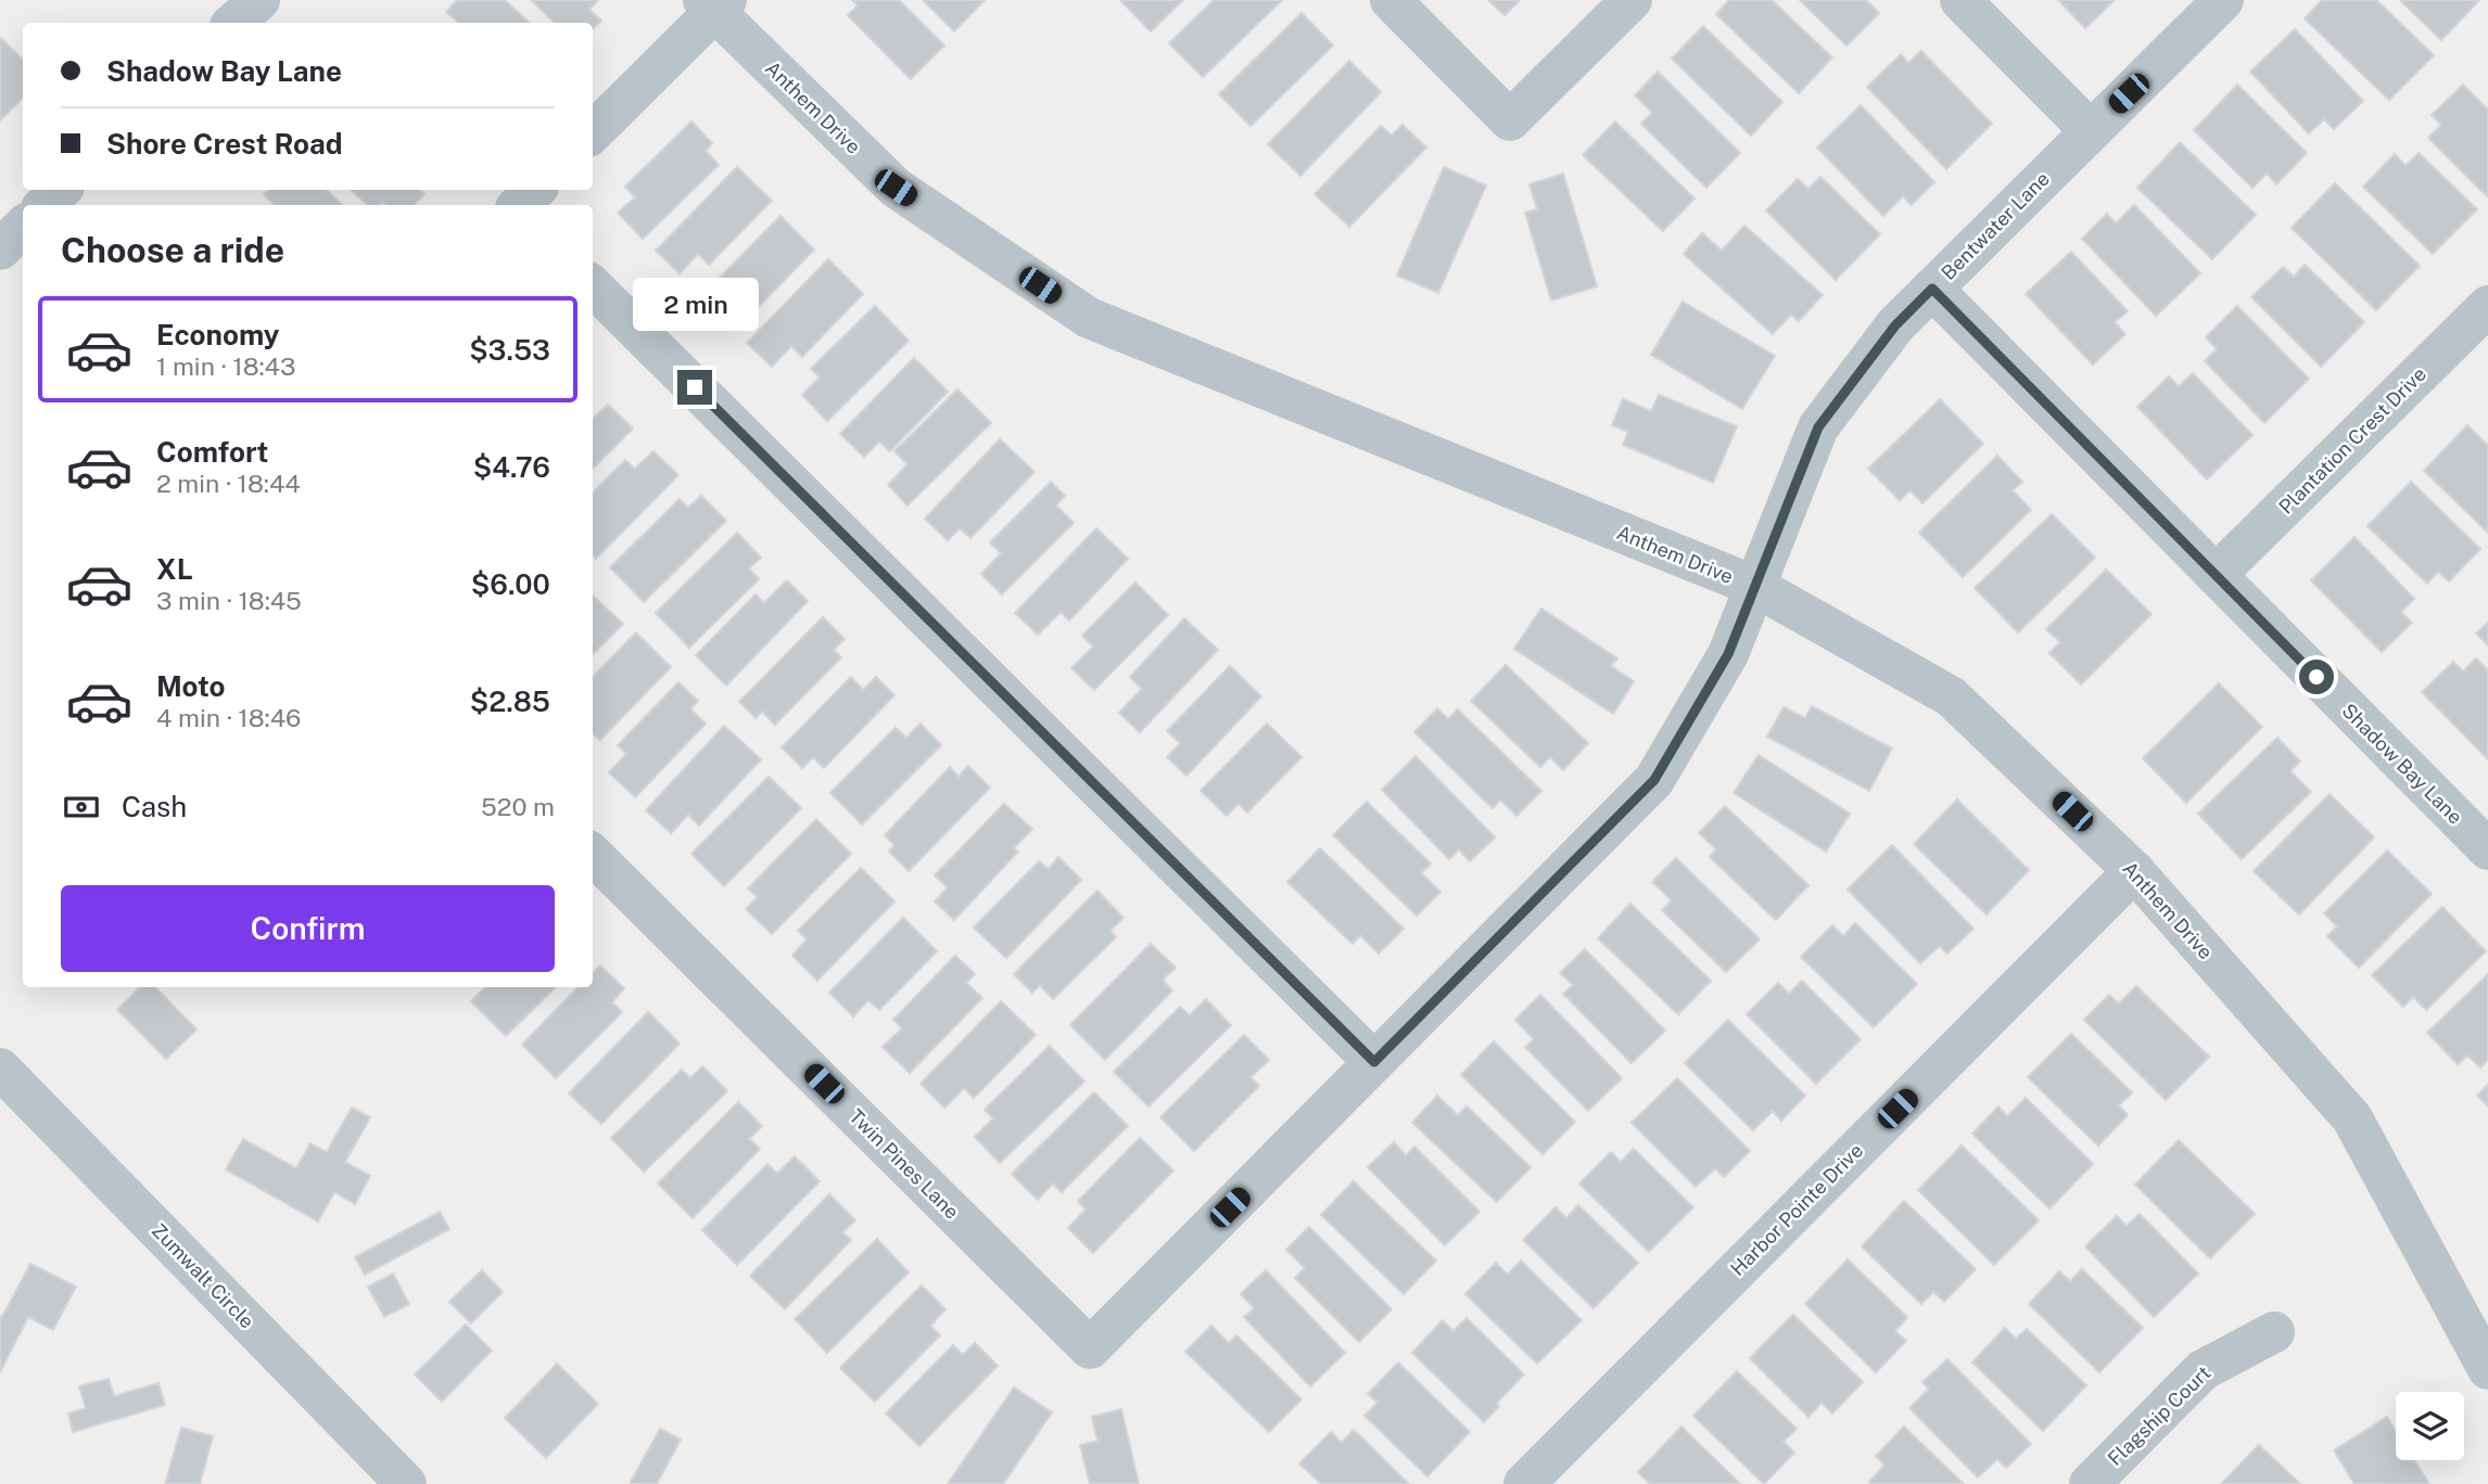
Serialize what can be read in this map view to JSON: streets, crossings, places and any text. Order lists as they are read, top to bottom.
{
  "streets": {
    "street": [
      "Anthem Drive",
      "Bentwater Lane",
      "Plantation Crest Drive",
      "Shadow Bay Lane",
      "Twin Pines Lane",
      "Harbor Pointe Drive",
      "Zumwalt Circle",
      "Flagship Court"
    ]
  },
  "crossings": [
    ["Anthem Drive", "Bentwater Lane"],
    ["Anthem Drive", "Harbor Pointe Drive"],
    ["Bentwater Lane", "Shadow Bay Lane"],
    ["Bentwater Lane", "Twin Pines Lane"],
    ["Plantation Crest Drive", "Shadow Bay Lane"]
  ],
  "page": {
    "banner": ["Shadow Bay Lane", "Shore Crest Road"],
    "heading": "Choose a ride",
    "bubble": "2 min",
    "list": [
      {
        "name": "Economy",
        "note": "1 min · 18:43",
        "value": "$3.53"
      },
      {
        "name": "Comfort",
        "note": "2 min · 18:44",
        "value": "$4.76"
      },
      {
        "name": "XL",
        "note": "3 min · 18:45",
        "value": "$6.00"
      },
      {
        "name": "Moto",
        "note": "4 min · 18:46",
        "value": "$2.85"
      }
    ],
    "pay": ["Cash", "520 m"],
    "buttons": "Confirm"
  }
}
